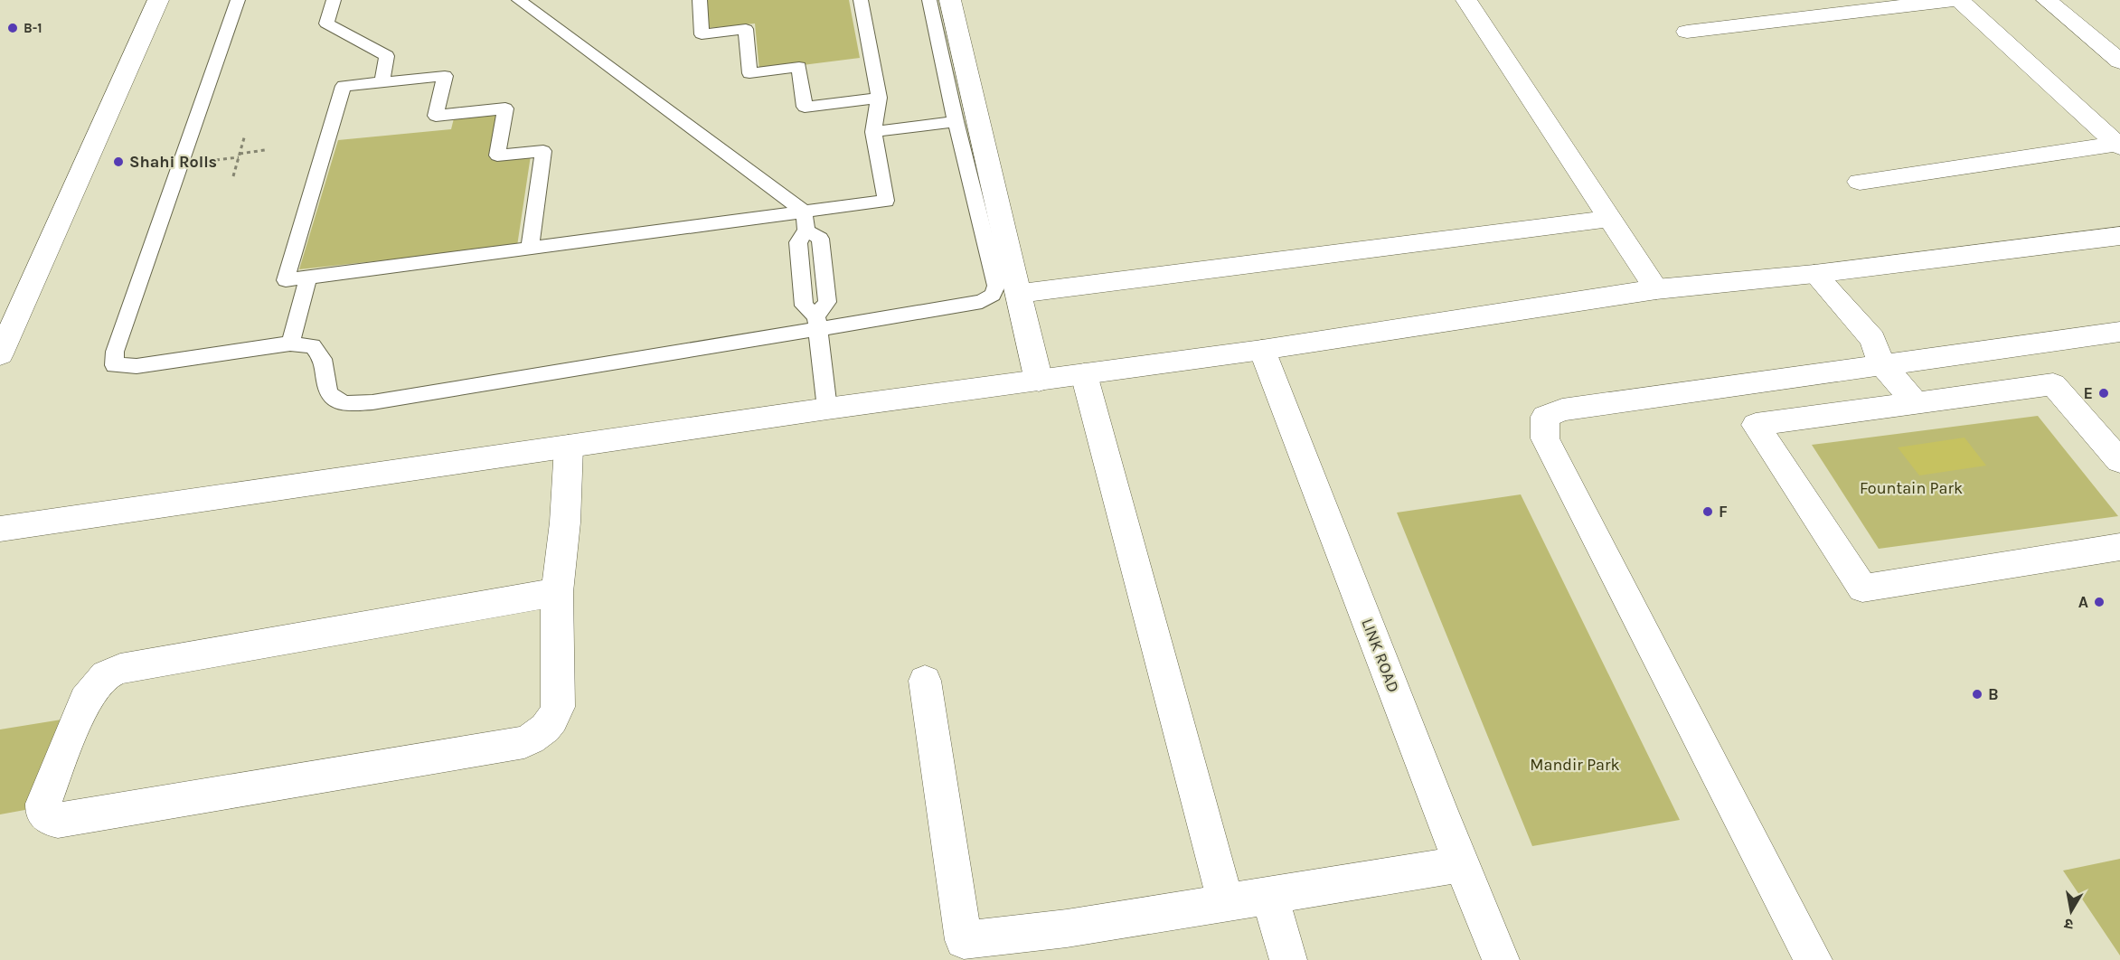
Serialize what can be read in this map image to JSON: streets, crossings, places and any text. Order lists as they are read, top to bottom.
{
  "streets": {
    "street": ["LINK ROAD"]
  },
  "parks": ["Fountain Park", "Mandir Park"],
  "places": [
    "B-1",
    "Shahi Rolls",
    "E",
    "F",
    "A",
    "B"
  ],
  "north": "bottom"
}
